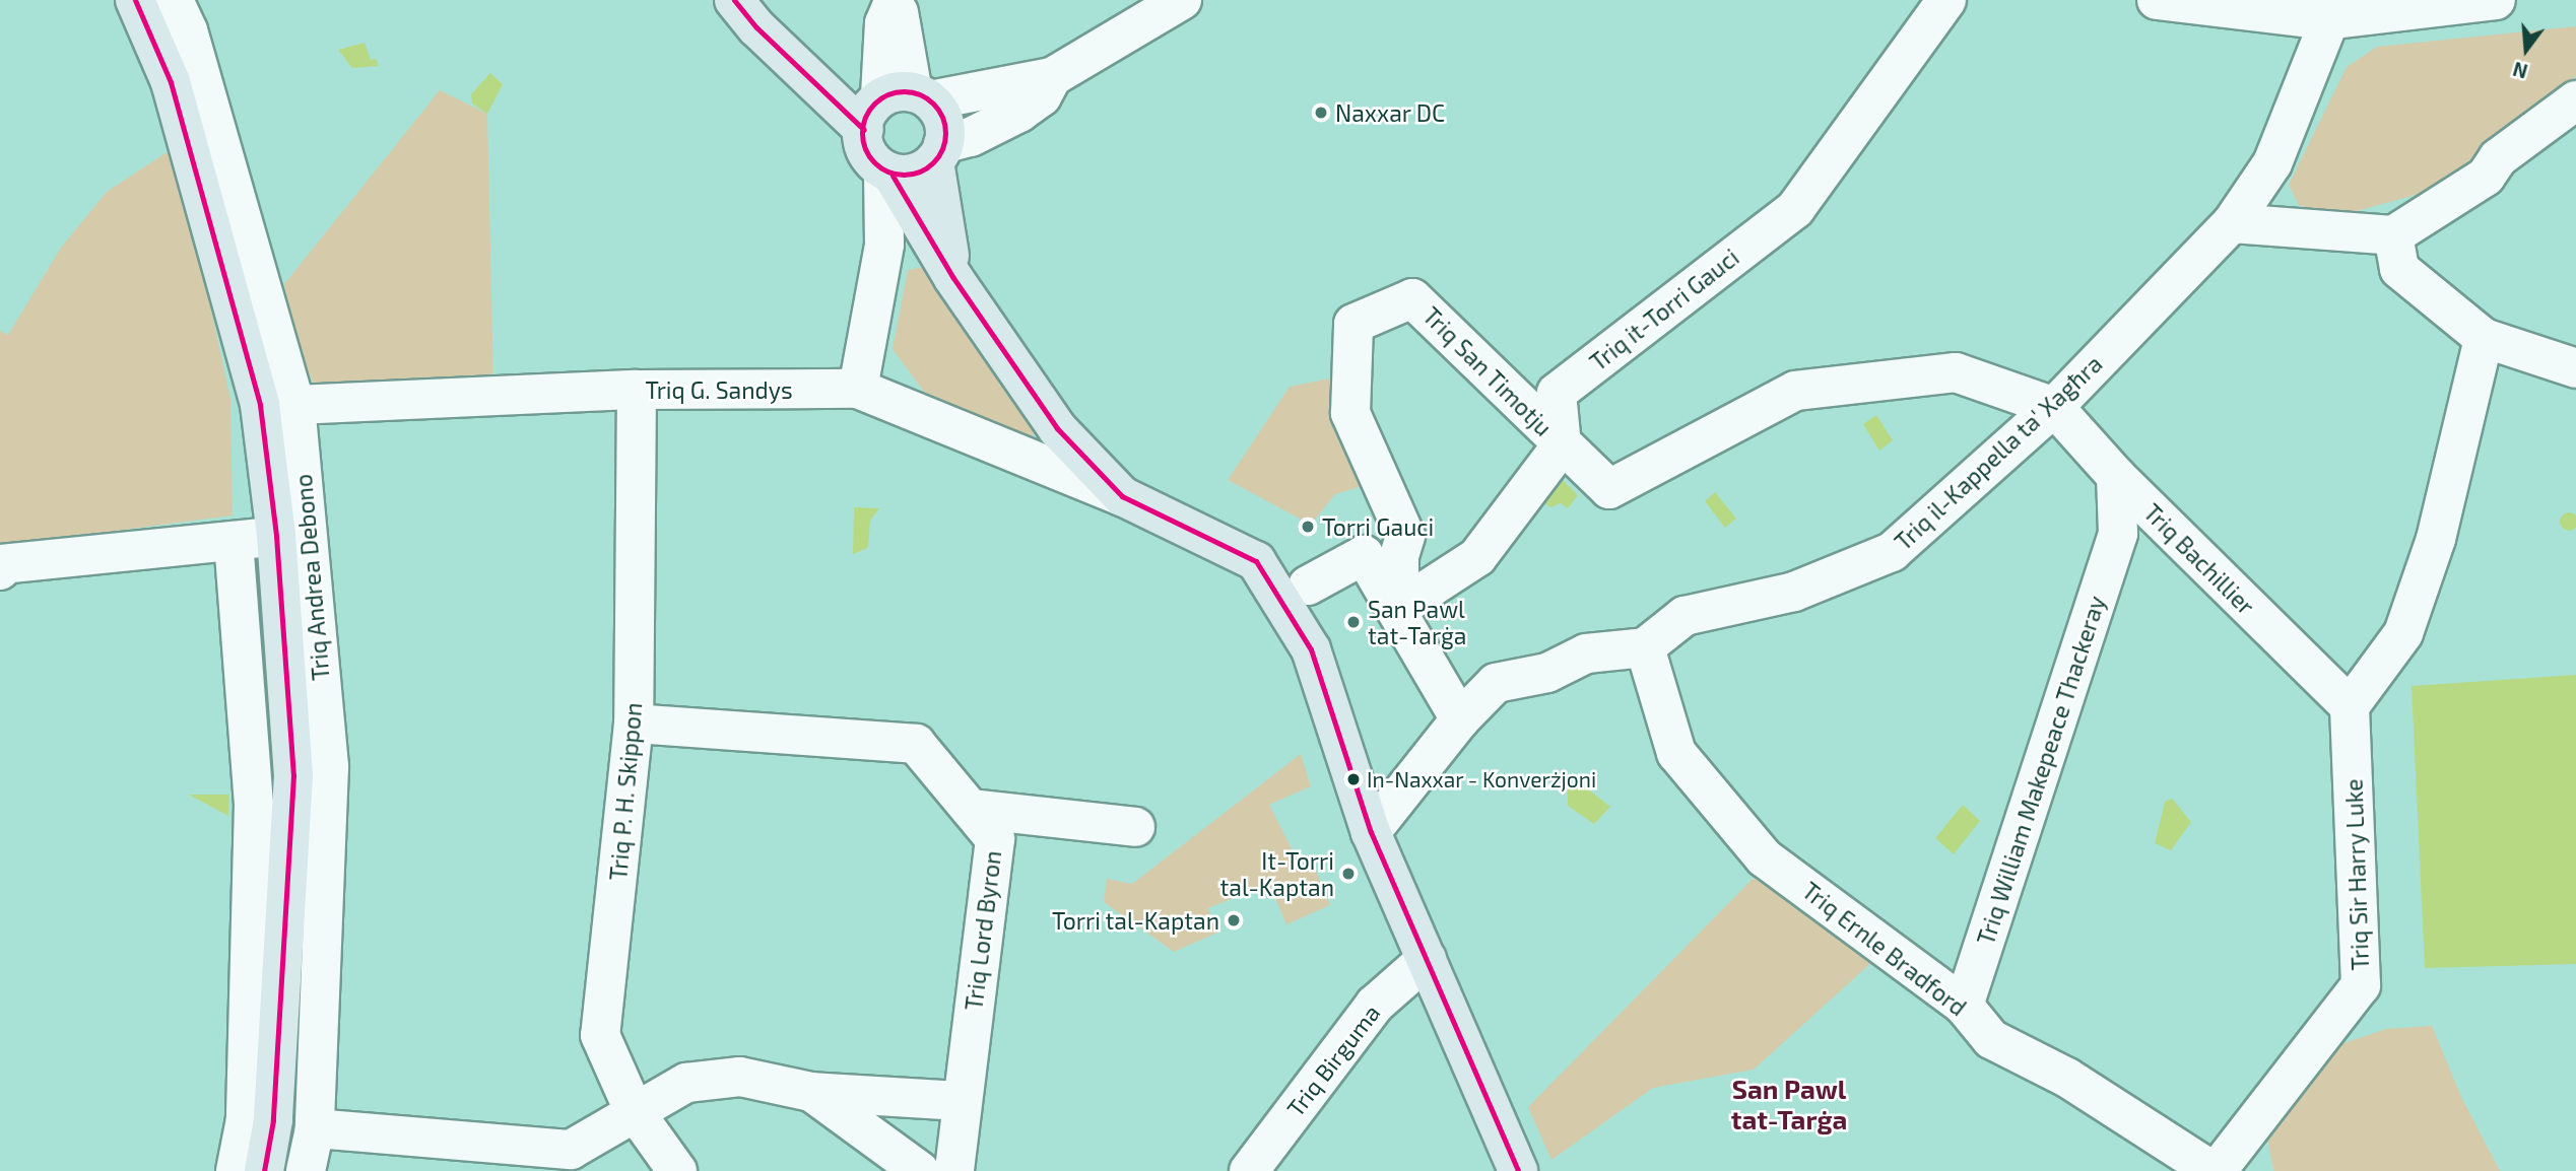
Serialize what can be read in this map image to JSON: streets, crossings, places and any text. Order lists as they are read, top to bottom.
{
  "streets": {
    "main road": ["Triq Andrea Debono"],
    "street": [
      "Triq it-Torri Gauci",
      "Triq San Timotju",
      "Triq G. Sandys",
      "Triq il-Kappella ta' Xagħra",
      "Triq Bachillier",
      "Triq William Makepeace Thackeray",
      "Triq P. H. Skippon",
      "Triq Sir Harry Luke",
      "Triq Lord Byron",
      "Triq Ernle Bradford",
      "Triq Birguma"
    ]
  },
  "crossings": [
    ["Triq it-Torri Gauci", "Triq San Timotju"],
    ["Triq San Timotju", "Triq il-Kappella ta' Xagħra"],
    ["Triq San Timotju", "Triq Bachillier"],
    ["Triq G. Sandys", "Triq Andrea Debono"],
    ["Triq G. Sandys", "Triq P. H. Skippon"],
    ["Triq il-Kappella ta' Xagħra", "Triq Bachillier"],
    ["Triq il-Kappella ta' Xagħra", "Triq Ernle Bradford"],
    ["Triq Bachillier", "Triq William Makepeace Thackeray"],
    ["Triq Bachillier", "Triq Sir Harry Luke"],
    ["Triq William Makepeace Thackeray", "Triq Ernle Bradford"],
    ["Triq P. H. Skippon", "Triq Lord Byron"],
    ["Triq Sir Harry Luke", "Triq Ernle Bradford"]
  ],
  "districts": ["San Pawl tat-Tarġa"],
  "places": [
    "Naxxar DC",
    "Torri Gauci",
    "San Pawl tat-Tarġa",
    "In-Naxxar - Konverżjoni",
    "It-Torri tal-Kaptan",
    "Torri tal-Kaptan"
  ],
  "north": "bottom"
}
